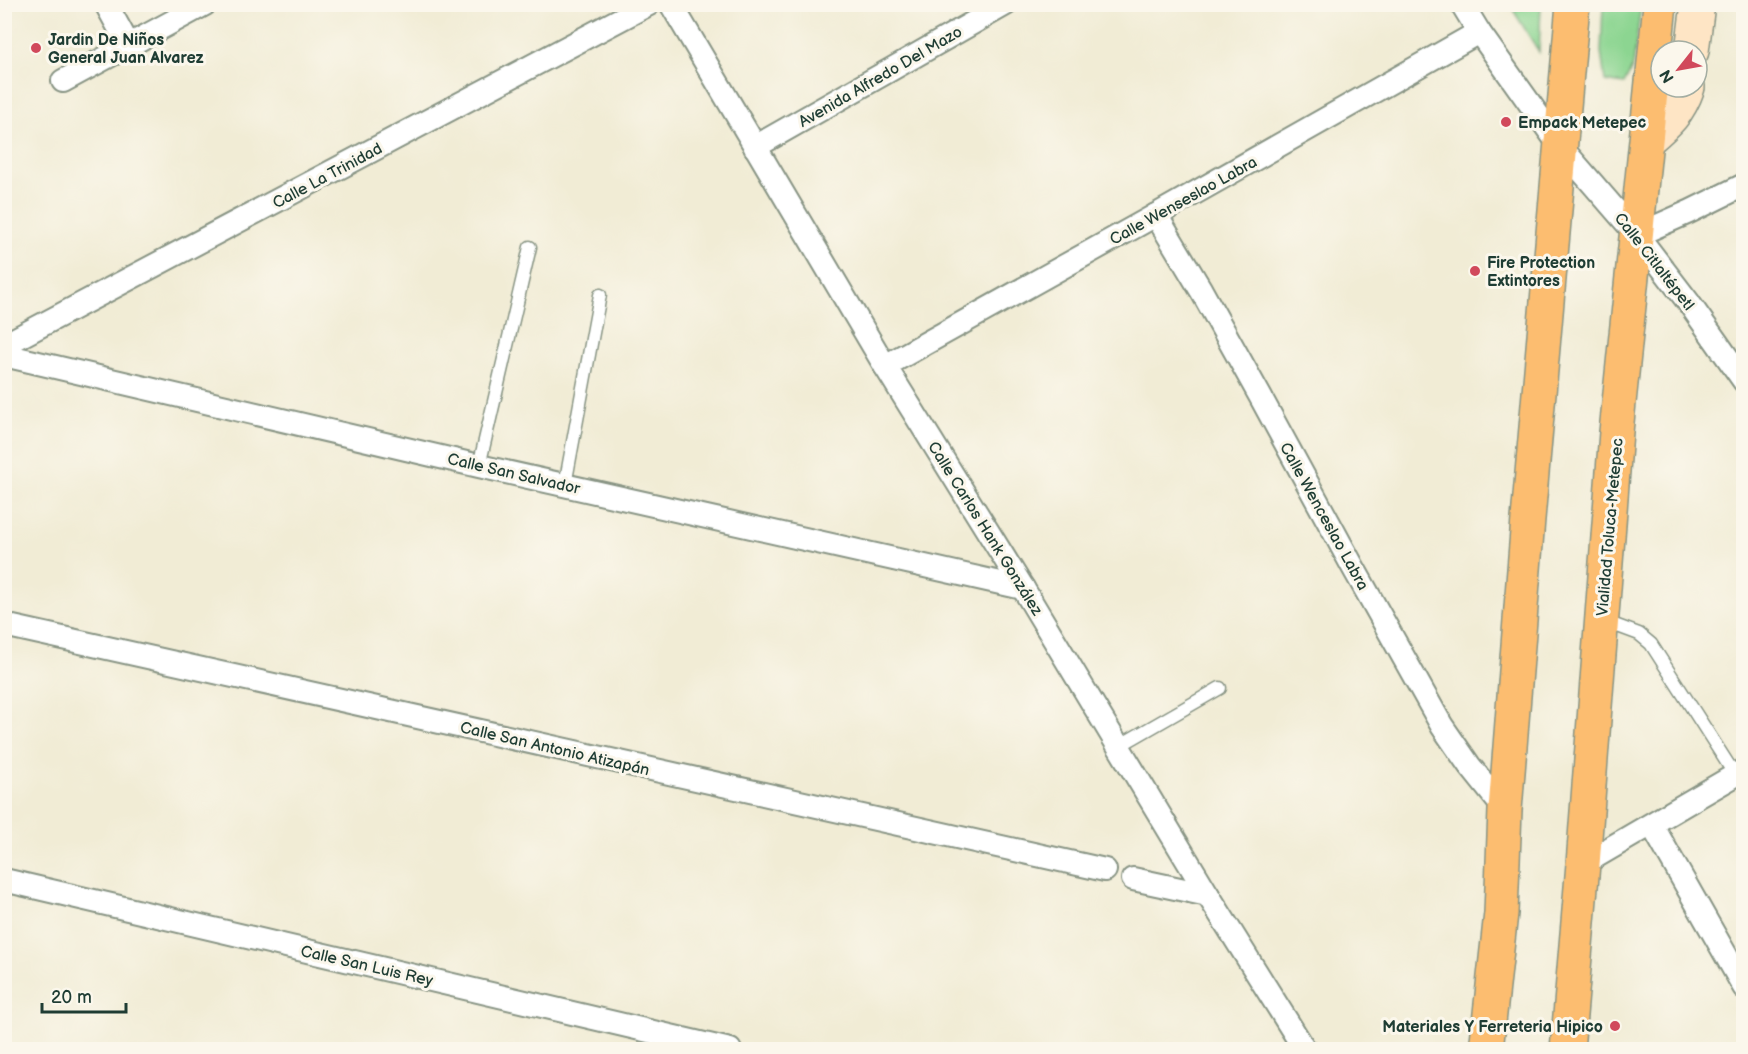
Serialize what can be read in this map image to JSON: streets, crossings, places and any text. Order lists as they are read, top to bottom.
{
  "streets": {
    "highway": ["Vialidad Toluca-Metepec"],
    "street": [
      "Avenida Alfredo Del Mazo",
      "Calle La Trinidad",
      "Calle Wenseslao Labra",
      "Calle Citlaltépetl",
      "Calle San Salvador",
      "Calle Wenceslao Labra",
      "Calle Carlos Hank González",
      "Calle San Antonio Atizapán",
      "Calle San Luis Rey"
    ]
  },
  "crossings": [
    ["Avenida Alfredo Del Mazo", "Calle Carlos Hank González"],
    ["Calle Wenseslao Labra", "Calle Citlaltépetl"],
    ["Calle Wenseslao Labra", "Calle Wenceslao Labra"],
    ["Calle Wenseslao Labra", "Calle Carlos Hank González"],
    ["Calle Citlaltépetl", "Vialidad Toluca-Metepec"],
    ["Calle San Salvador", "Calle Carlos Hank González"]
  ],
  "places": [
    "Jardin De Niños General Juan Alvarez",
    "Empack Metepec",
    "Fire Protection Extintores",
    "Materiales Y Ferreteria Hipico"
  ],
  "scale_bar": "20 m",
  "north": "bottom left"
}
